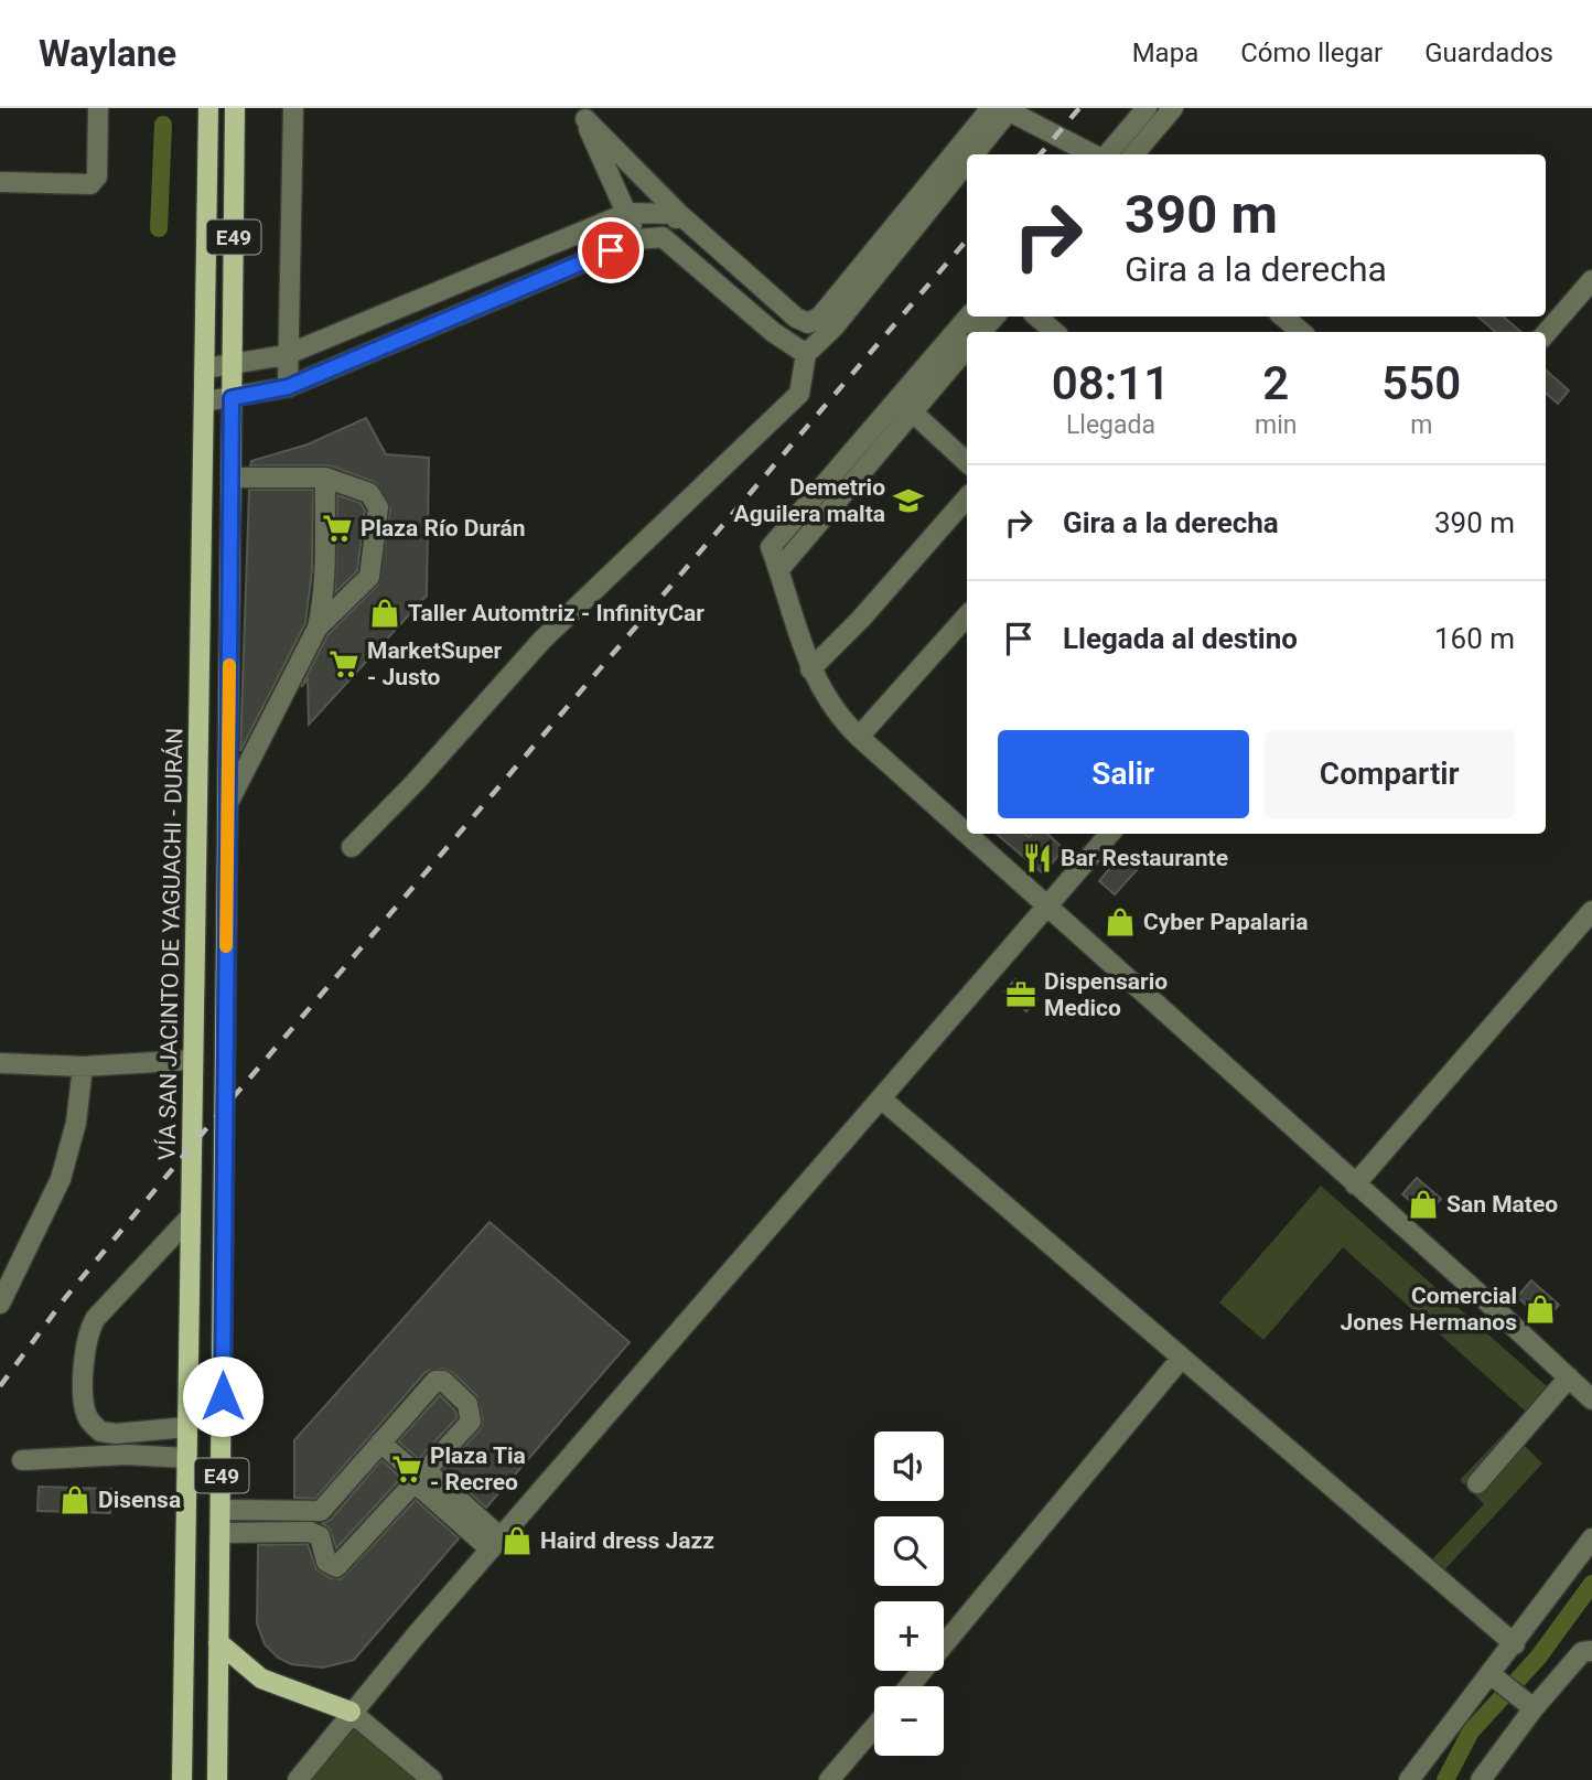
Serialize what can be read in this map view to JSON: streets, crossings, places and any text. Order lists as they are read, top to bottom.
{
  "streets": {
    "main road": ["E49", "VÍA SAN JACINTO DE YAGUACHI - DURÁN"]
  },
  "places": {
    "school or university": ["Demetrio Aguilera malta"],
    "supermarket": ["Plaza Río Durán", "MarketSuper - Justo", "Plaza Tia - Recreo"],
    "shop": [
      "Taller Automtriz - InfinityCar",
      "Cyber Papalaria",
      "San Mateo",
      "Comercial Jones Hermanos",
      "Disensa",
      "Haird dress Jazz"
    ],
    "restaurant": ["Bar Restaurante"],
    "office": ["Dispensario Medico"]
  },
  "page": {
    "header": "Waylane",
    "nav": ["Mapa", "Cómo llegar", "Guardados"],
    "turn": ["390 m", "Gira a la derecha"],
    "eta": [
      "08:11",
      "Llegada",
      "2",
      "min",
      "550",
      "m"
    ],
    "list": [
      {
        "name": "Gira a la derecha",
        "value": "390 m"
      },
      {
        "name": "Llegada al destino",
        "value": "160 m"
      }
    ],
    "buttons": ["Salir", "Compartir"],
    "map_buttons": ["+", "−"]
  }
}
